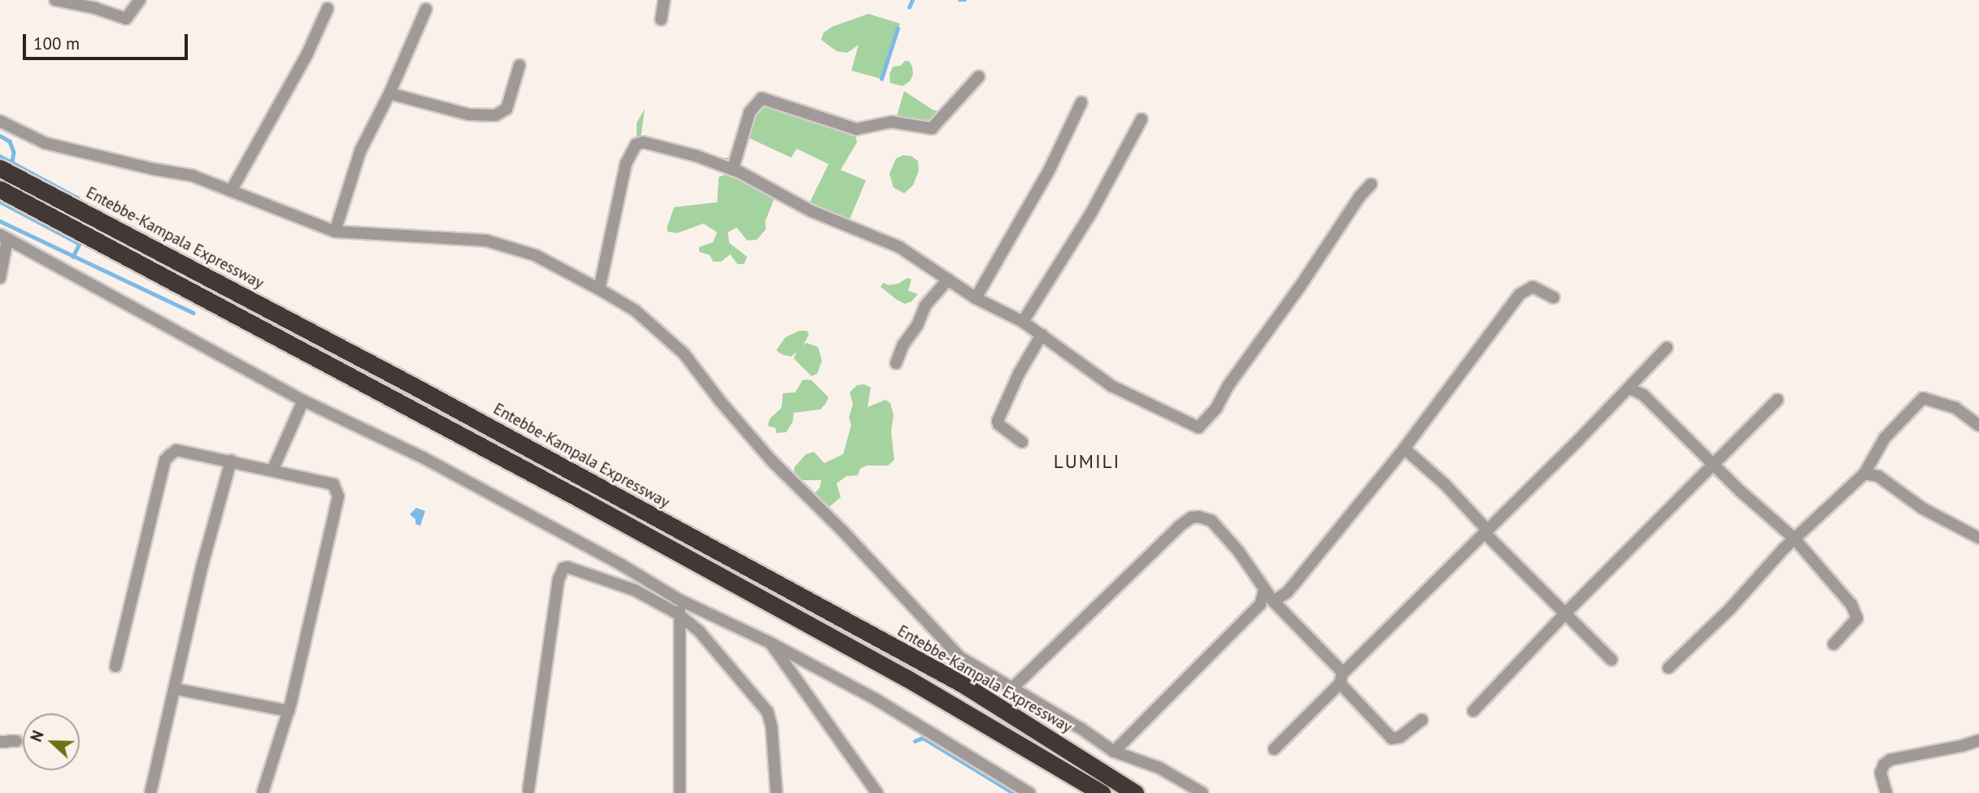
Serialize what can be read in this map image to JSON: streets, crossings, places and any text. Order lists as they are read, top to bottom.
{
  "streets": {
    "highway": ["Entebbe-Kampala Expressway"]
  },
  "districts": ["LUMILI"],
  "scale_bar": "100 m",
  "north": "left"
}
